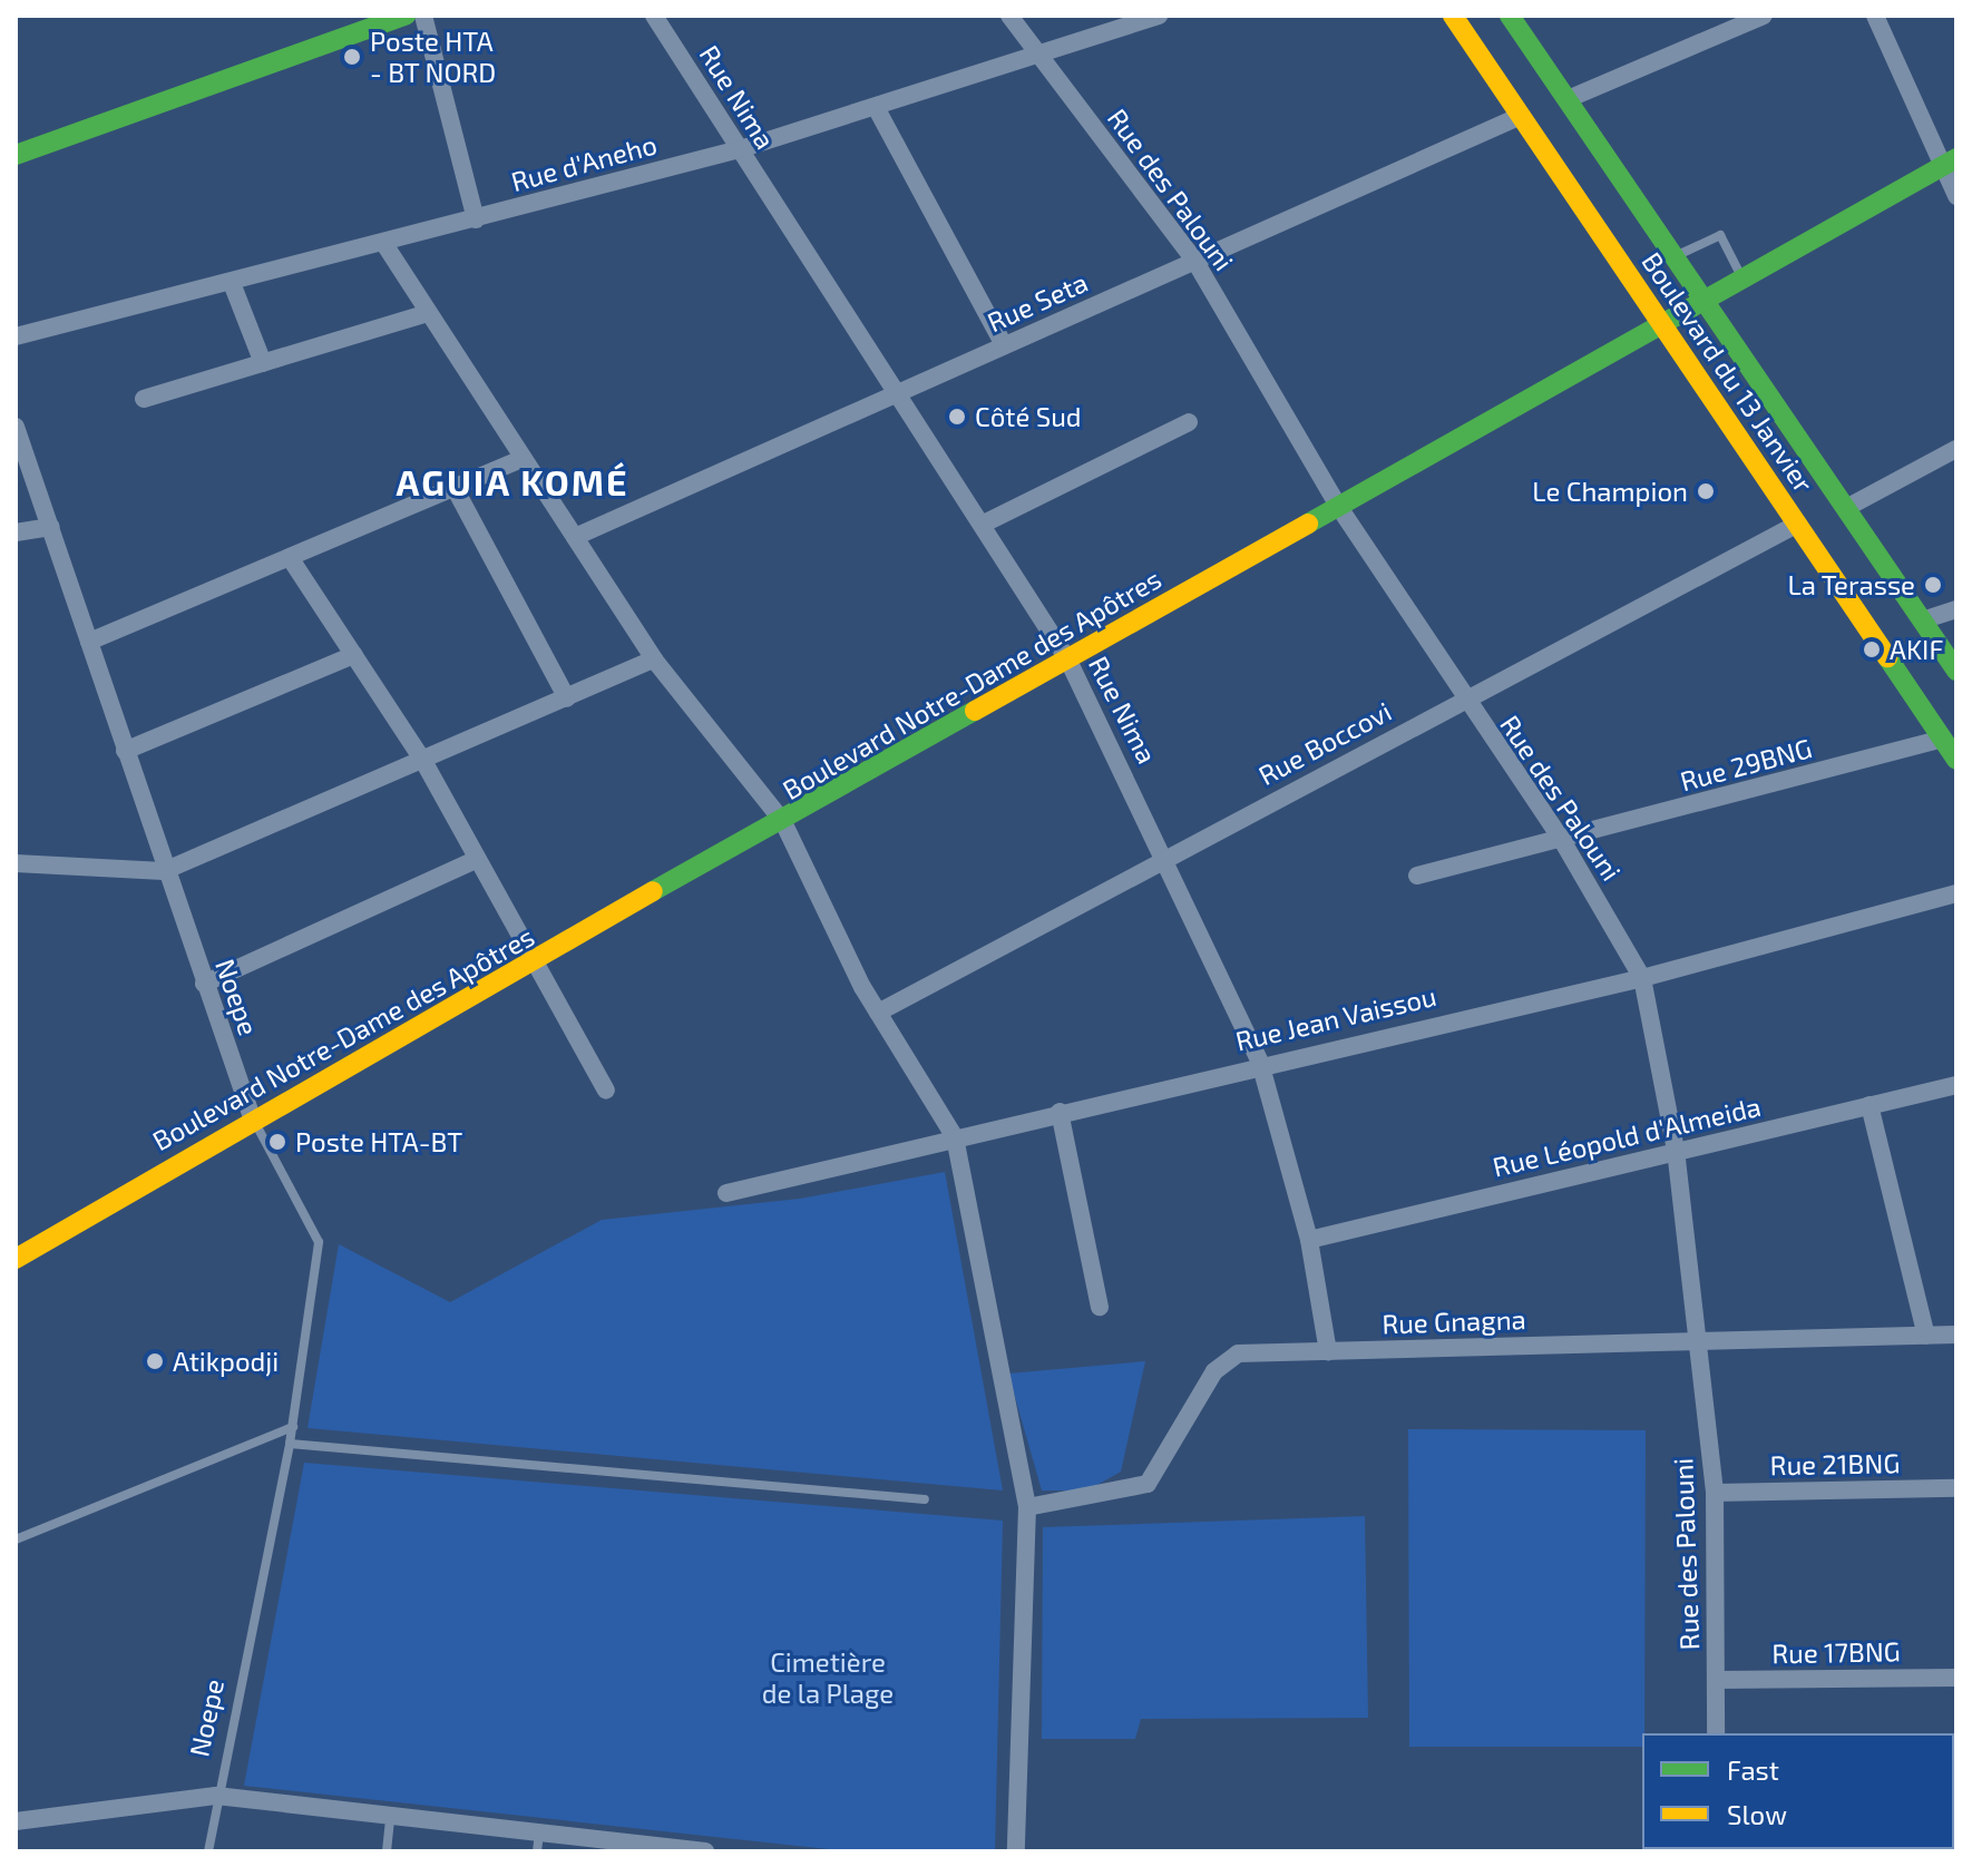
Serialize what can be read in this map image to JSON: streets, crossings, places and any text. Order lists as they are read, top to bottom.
{
  "streets": {
    "main road": ["Boulevard du 13 Janvier", "Boulevard Notre-Dame des Apôtres"],
    "street": [
      "Rue Nima",
      "Rue d'Aneho",
      "Rue des Palouni",
      "Rue Seta",
      "Rue Boccovi",
      "Rue 29BNG",
      "Noepe",
      "Rue Jean Vaissou",
      "Rue Léopold d'Almeida",
      "Rue Gnagna",
      "Rue 21BNG",
      "Rue 17BNG"
    ]
  },
  "crossings": [
    ["Rue Nima", "Rue d'Aneho"],
    ["Rue Nima", "Rue Seta"],
    ["Rue Nima", "Boulevard Notre-Dame des Apôtres"],
    ["Rue Nima", "Rue Boccovi"],
    ["Rue Nima", "Rue Jean Vaissou"],
    ["Rue Nima", "Rue Léopold d'Almeida"],
    ["Rue Nima", "Rue Gnagna"],
    ["Rue d'Aneho", "Rue des Palouni"],
    ["Rue des Palouni", "Rue Seta"],
    ["Rue des Palouni", "Boulevard Notre-Dame des Apôtres"],
    ["Rue des Palouni", "Rue Boccovi"],
    ["Rue des Palouni", "Rue 29BNG"],
    ["Rue des Palouni", "Rue Jean Vaissou"],
    ["Rue des Palouni", "Rue Léopold d'Almeida"],
    ["Rue des Palouni", "Rue Gnagna"],
    ["Rue des Palouni", "Rue 21BNG"],
    ["Rue des Palouni", "Rue 17BNG"],
    ["Rue Seta", "Boulevard du 13 Janvier"],
    ["Boulevard du 13 Janvier", "Boulevard Notre-Dame des Apôtres"],
    ["Boulevard du 13 Janvier", "Rue Boccovi"],
    ["Boulevard du 13 Janvier", "Rue 29BNG"],
    ["Boulevard Notre-Dame des Apôtres", "Noepe"]
  ],
  "districts": ["AGUIA KOMÉ"],
  "parks": ["Cimetière de la Plage"],
  "places": [
    "Poste HTA - BT NORD",
    "Côté Sud",
    "Le Champion",
    "La Terasse",
    "AKIF",
    "Poste HTA-BT",
    "Atikpodji"
  ],
  "legend": ["Fast", "Slow"]
}
